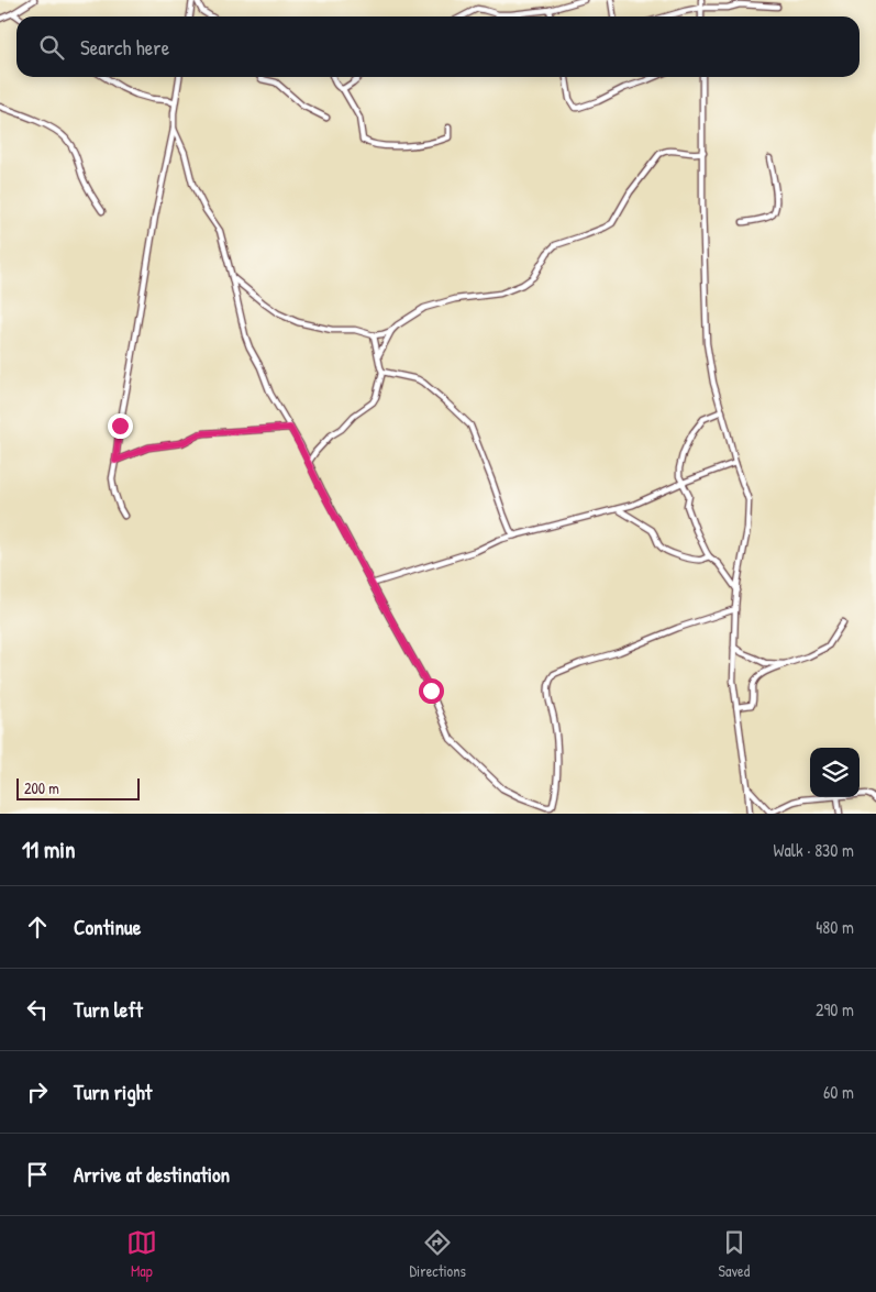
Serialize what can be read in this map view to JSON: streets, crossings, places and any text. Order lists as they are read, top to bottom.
{
  "scale_bar": "200 m",
  "page": {
    "search": "Search here",
    "scale": "200 m",
    "heading": ["11 min", "Walk · 830 m"],
    "list": [
      ["Continue", "480 m"],
      ["Turn left", "290 m"],
      ["Turn right", "60 m"],
      "Arrive at destination"
    ],
    "nav": ["Map", "Directions", "Saved"]
  }
}
